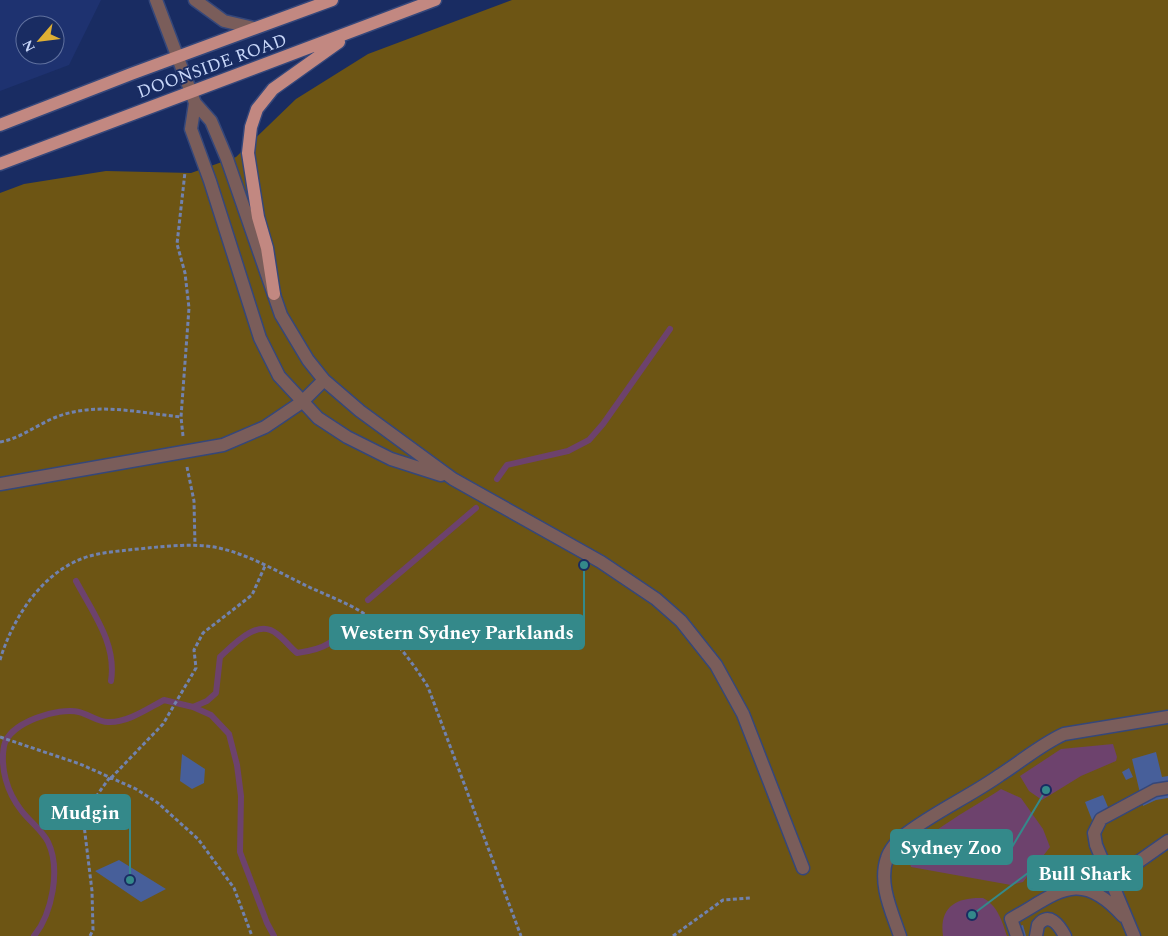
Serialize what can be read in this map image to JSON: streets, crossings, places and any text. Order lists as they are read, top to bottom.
{
  "streets": {
    "main road": ["DOONSIDE ROAD"]
  },
  "places": [
    "Western Sydney Parklands",
    "Sydney Zoo",
    "Mudgin",
    "Bull Shark"
  ],
  "north": "bottom left"
}
